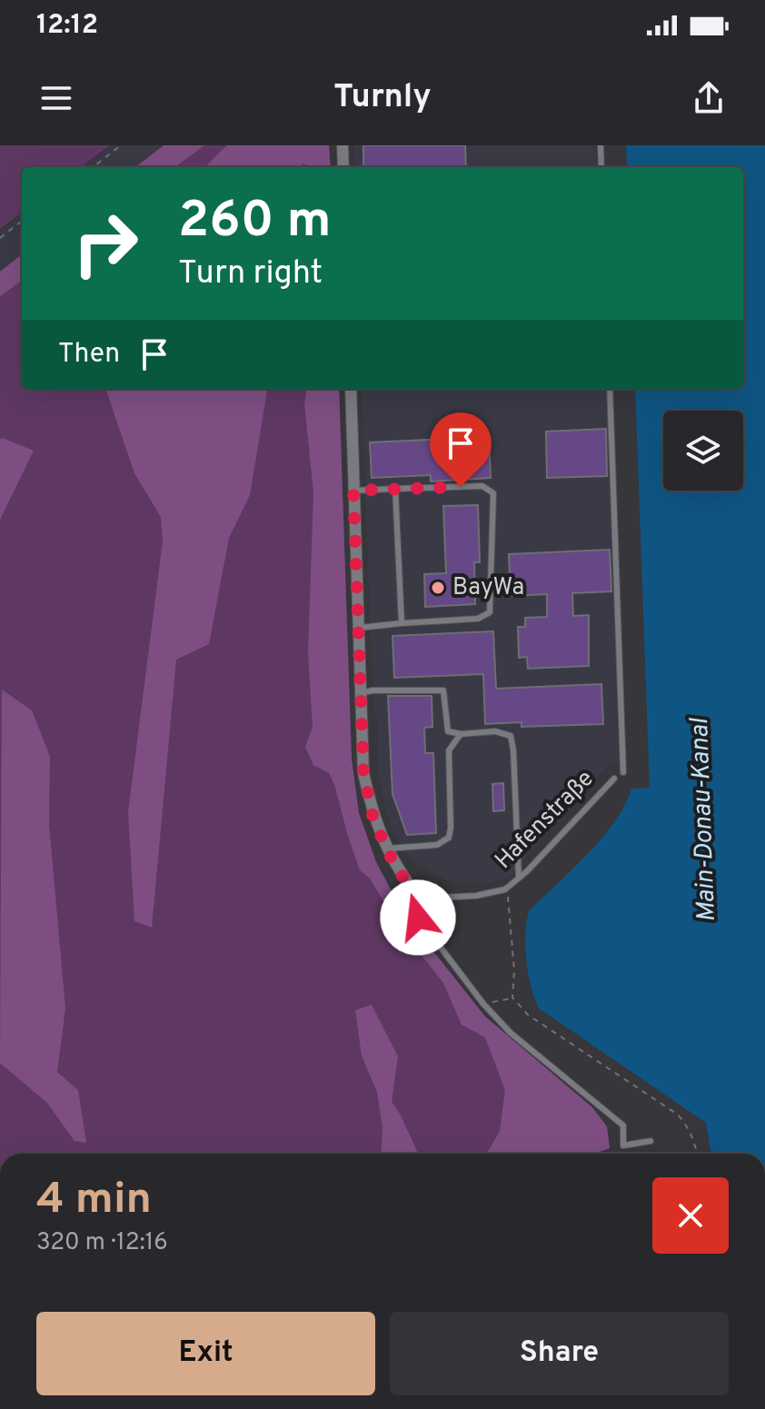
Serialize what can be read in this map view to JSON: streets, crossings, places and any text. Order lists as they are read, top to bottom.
{
  "streets": {
    "lane": ["Hafenstraße"]
  },
  "water": ["Main-Donau-Kanal"],
  "places": ["BayWa"],
  "page": {
    "status": "12:12",
    "header": "Turnly",
    "turn": ["260 m", "Turn right"],
    "then": "Then",
    "heading": ["4 min", "320 m · 12:16"],
    "buttons": ["Exit", "Share"]
  }
}
